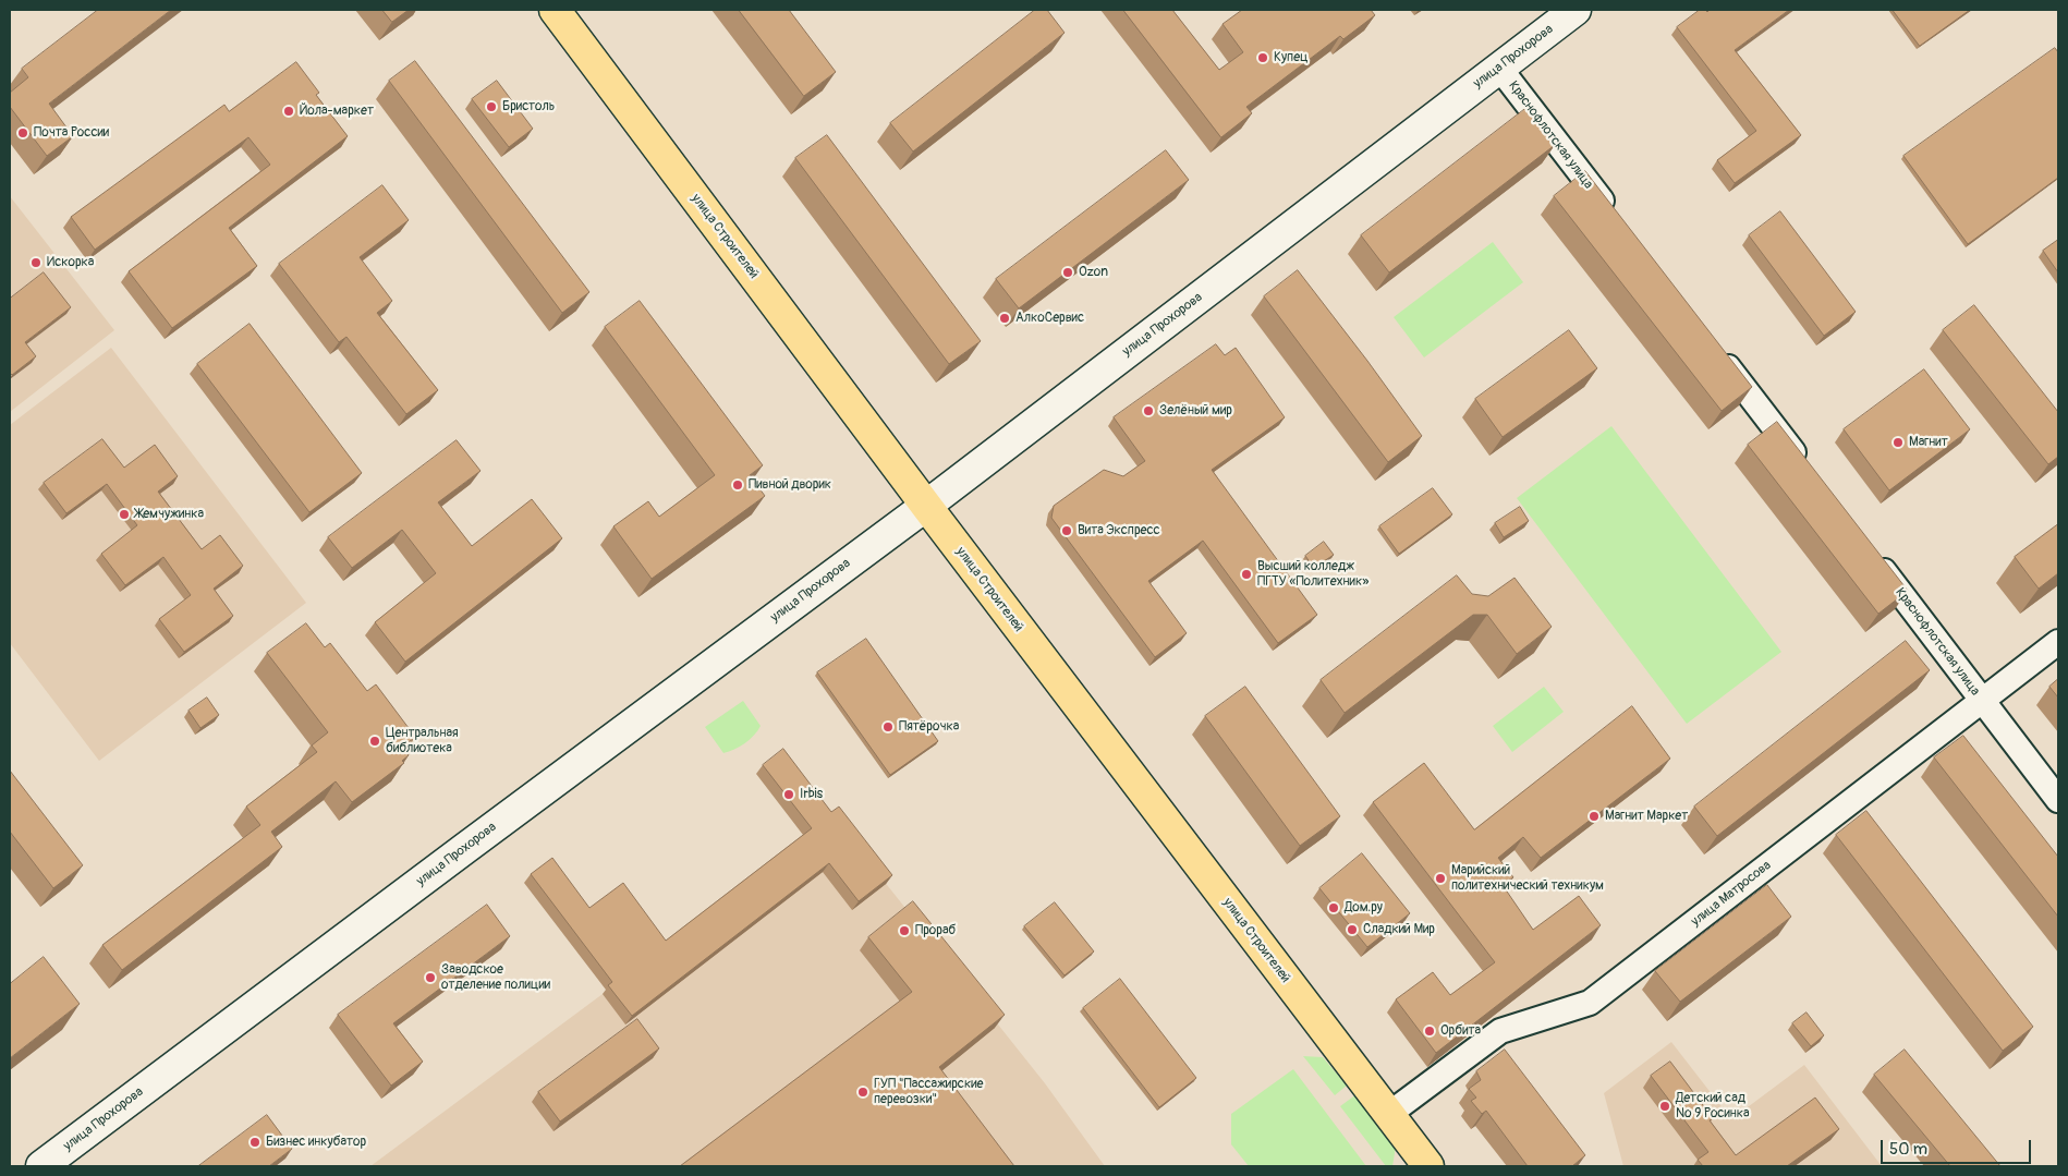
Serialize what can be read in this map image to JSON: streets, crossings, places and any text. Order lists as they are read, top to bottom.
{
  "streets": {
    "main road": ["улица Строителей"],
    "street": ["улица Прохорова", "Краснофлотская улица", "улица Матросова"]
  },
  "crossings": [
    ["улица Прохорова", "Краснофлотская улица"],
    ["улица Прохорова", "улица Строителей"],
    ["Краснофлотская улица", "улица Матросова"],
    ["улица Строителей", "улица Матросова"]
  ],
  "places": [
    "Купец",
    "Бристоль",
    "Йола-маркет",
    "Почта России",
    "Искорка",
    "Ozon",
    "АлкоСервис",
    "Зелёный мир",
    "Магнит",
    "Пивной дворик",
    "Жемчужинка",
    "Вита Экспресс",
    "Высший колледж ПГТУ «Политехник»",
    "Пятёрочка",
    "Центральная библиотека",
    "Irbis",
    "Магнит Маркет",
    "Марийский политехнический техникум",
    "Дом.ру",
    "Сладкий Мир",
    "Прораб",
    "Заводское отделение полиции",
    "Орбита",
    "ГУП \"Пассажирские перевозки\"",
    "Детский сад № 9 Росинка",
    "Бизнес инкубатор"
  ],
  "scale_bar": "50 m"
}
